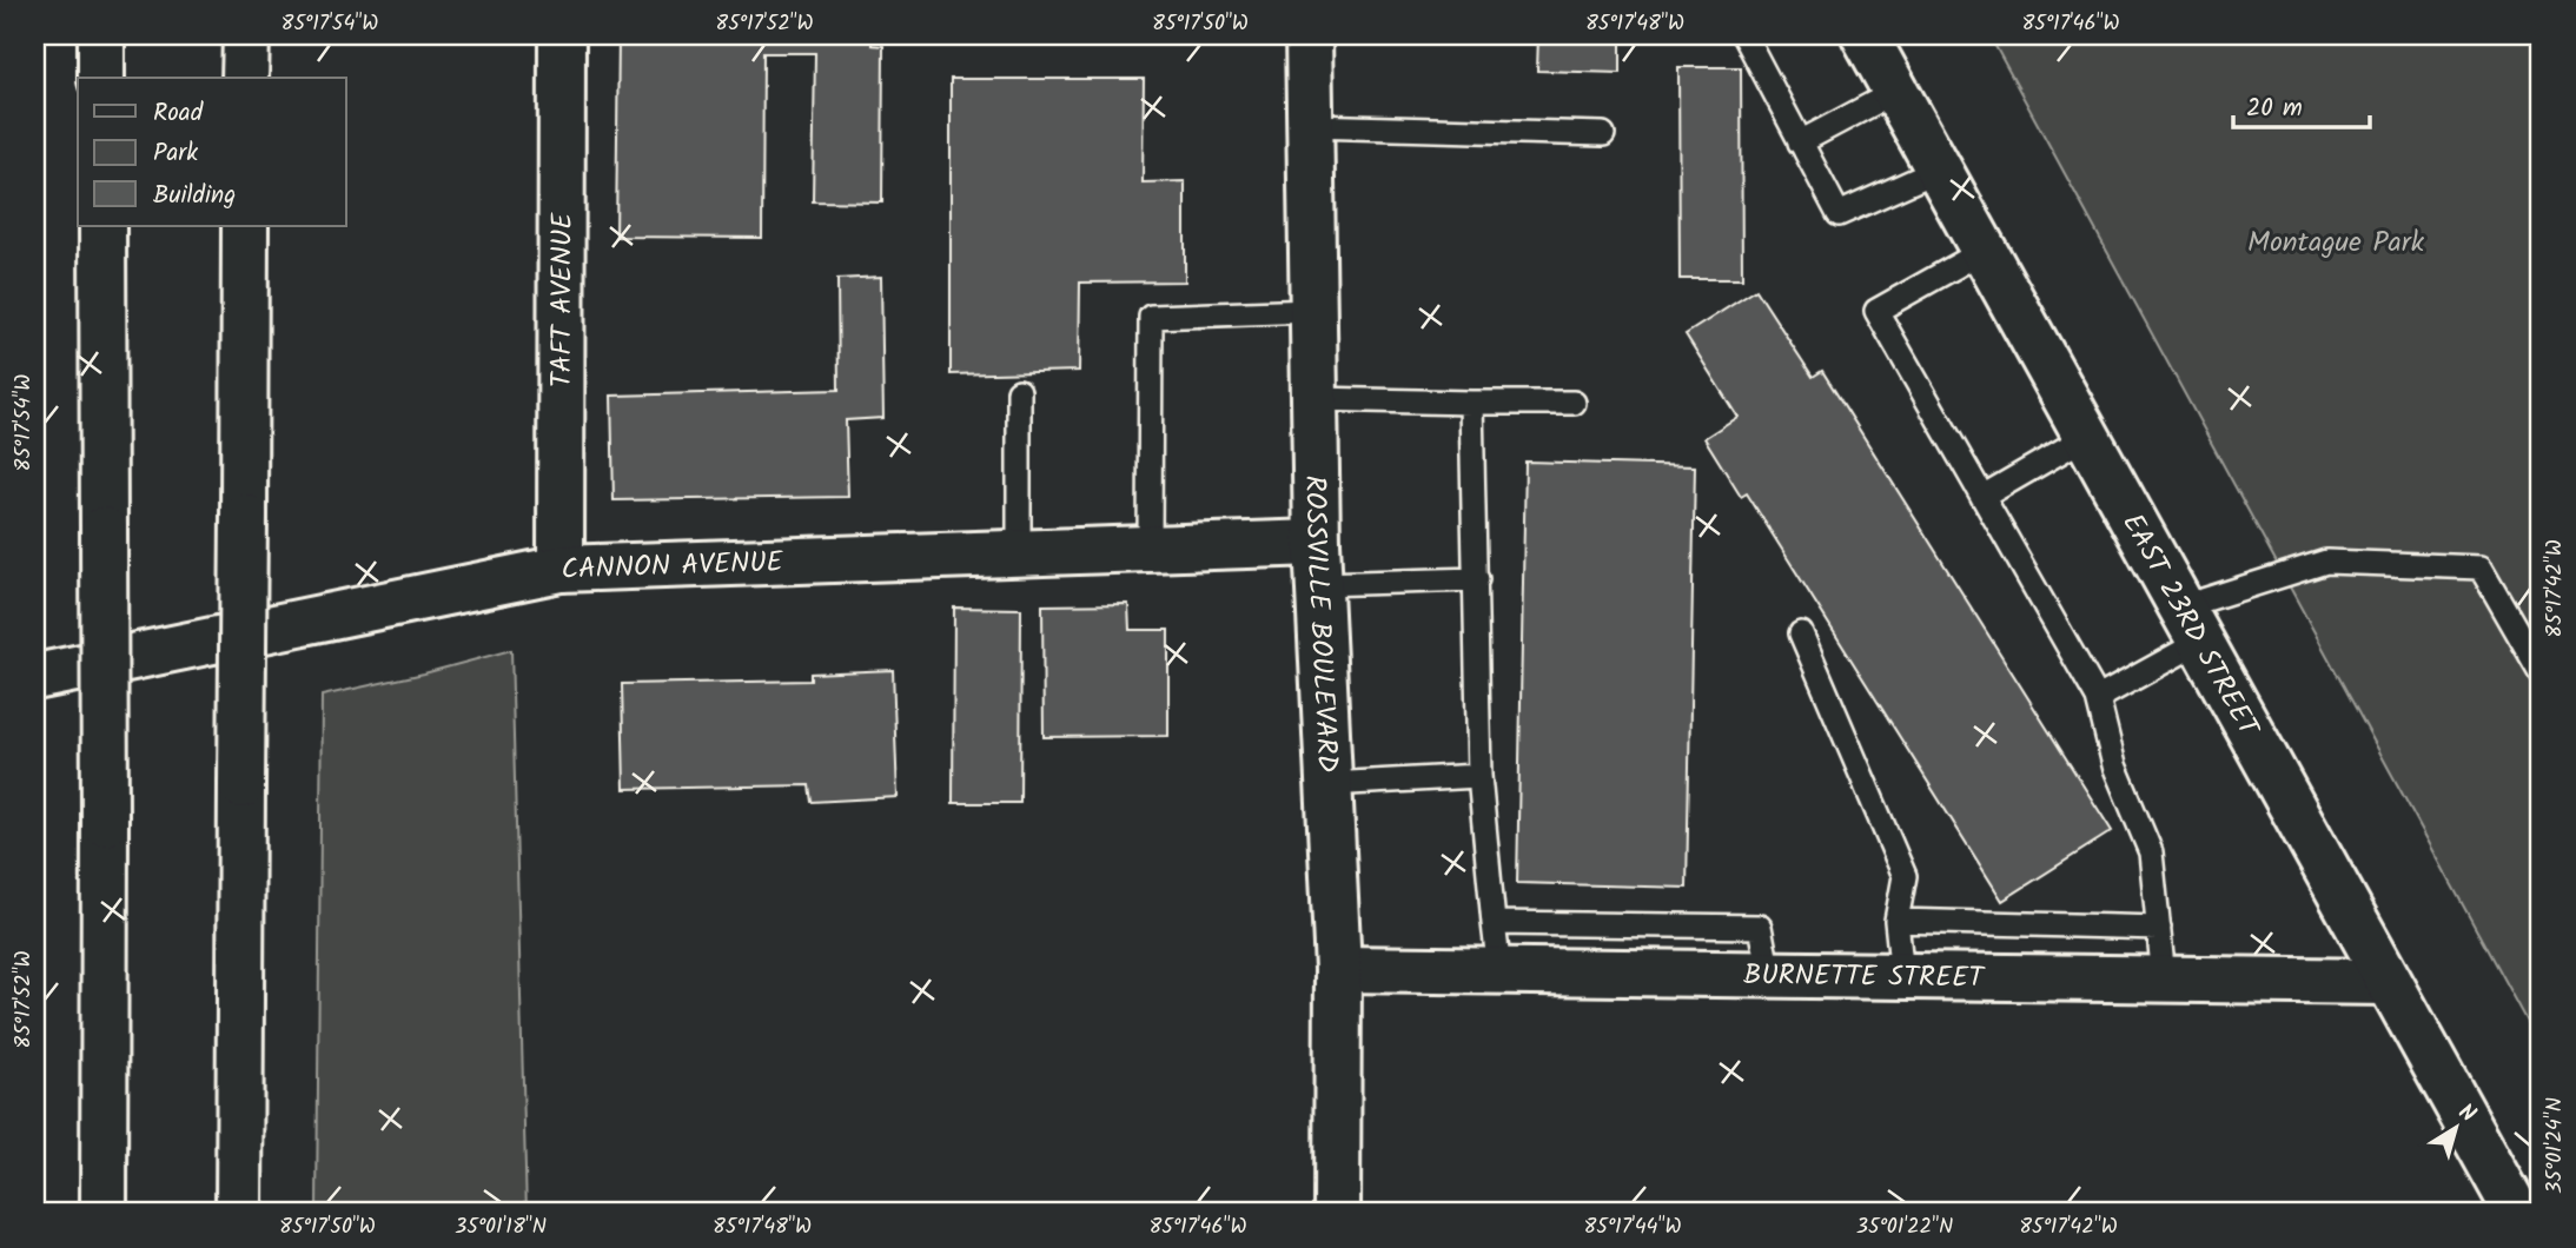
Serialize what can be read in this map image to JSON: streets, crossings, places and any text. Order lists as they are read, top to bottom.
{
  "streets": {
    "main road": [
      "TAFT AVENUE",
      "CANNON AVENUE",
      "ROSSVILLE BOULEVARD",
      "EAST 23RD STREET",
      "BURNETTE STREET"
    ]
  },
  "crossings": [
    ["TAFT AVENUE", "CANNON AVENUE"],
    ["CANNON AVENUE", "ROSSVILLE BOULEVARD"],
    ["ROSSVILLE BOULEVARD", "BURNETTE STREET"],
    ["EAST 23RD STREET", "BURNETTE STREET"]
  ],
  "parks": ["Montague Park"],
  "legend": ["Road", "Park", "Building"],
  "scale_bar": "20 m",
  "north": "top right",
  "coordinates": [
    "85°17'54\"W",
    "85°17'52\"W",
    "85°17'50\"W",
    "85°17'48\"W",
    "85°17'46\"W",
    "85°17'42\"W",
    "35°01'24\"N",
    "35°01'18\"N",
    "85°17'44\"W",
    "35°01'22\"N"
  ]
}
